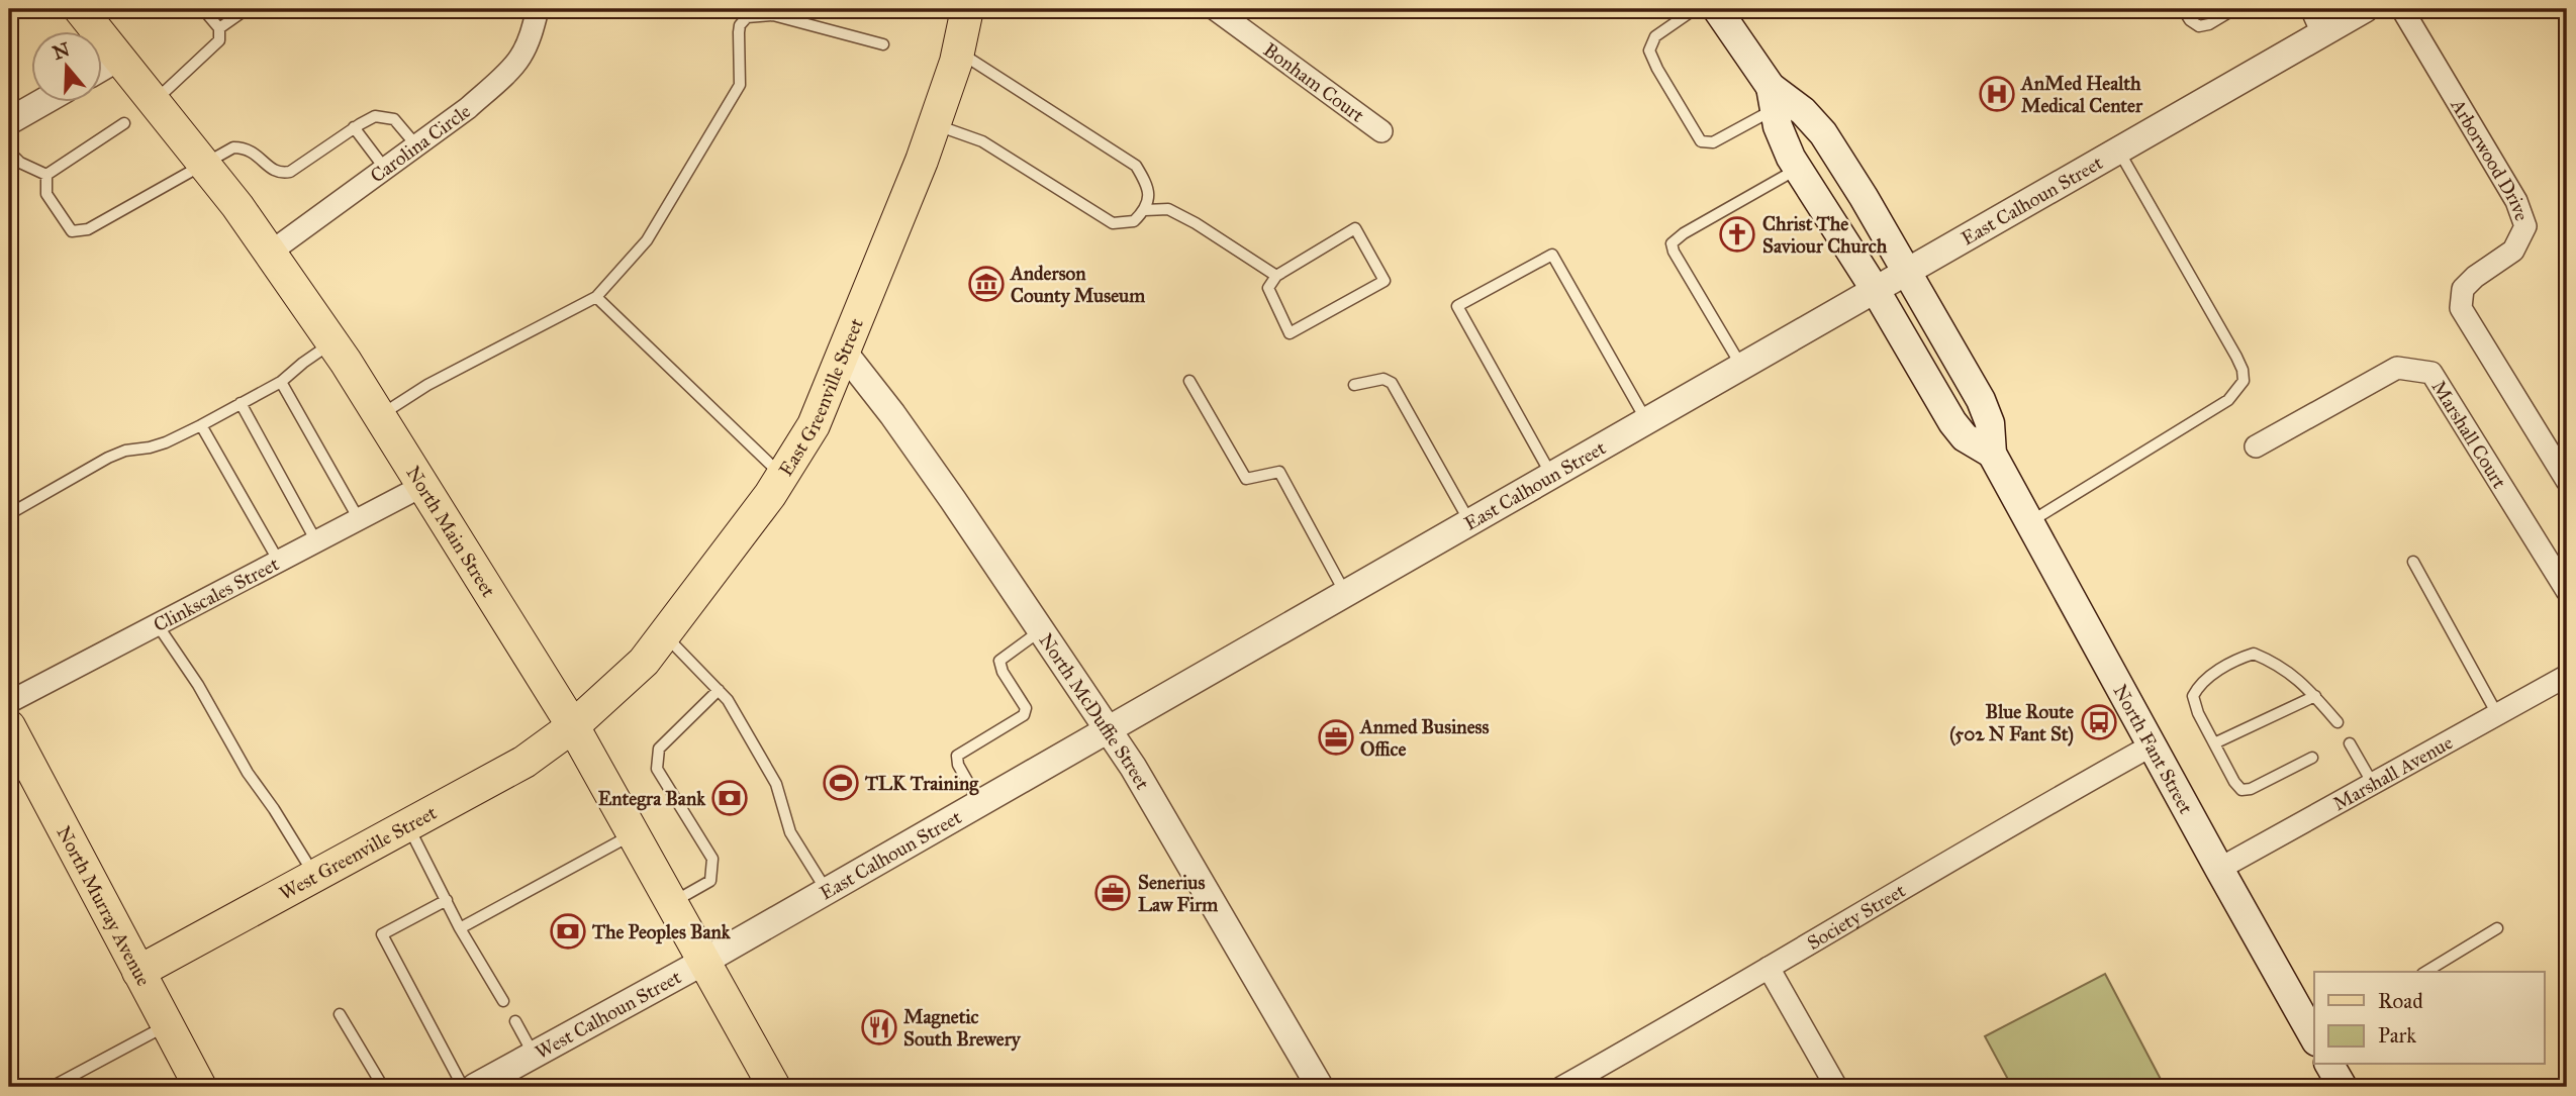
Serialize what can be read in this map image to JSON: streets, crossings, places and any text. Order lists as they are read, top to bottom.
{
  "streets": {
    "main road": [
      "East Greenville Street",
      "North Main Street",
      "North Fant Street",
      "West Greenville Street",
      "North Murray Avenue"
    ],
    "street": [
      "Bonham Court",
      "Carolina Circle",
      "Arborwood Drive",
      "East Calhoun Street",
      "Marshall Court",
      "Clinkscales Street",
      "North McDuffie Street",
      "Marshall Avenue",
      "Society Street",
      "West Calhoun Street"
    ]
  },
  "crossings": [
    ["Carolina Circle", "North Main Street"],
    ["East Calhoun Street", "North Main Street"],
    ["East Calhoun Street", "North McDuffie Street"],
    ["East Calhoun Street", "North Fant Street"],
    ["East Calhoun Street", "West Calhoun Street"],
    ["East Greenville Street", "North Main Street"],
    ["East Greenville Street", "North McDuffie Street"],
    ["East Greenville Street", "West Greenville Street"],
    ["North Main Street", "Clinkscales Street"],
    ["North Main Street", "West Greenville Street"],
    ["North Main Street", "West Calhoun Street"],
    ["North Fant Street", "Marshall Avenue"],
    ["North Fant Street", "Society Street"],
    ["West Greenville Street", "North Murray Avenue"]
  ],
  "places": {
    "hospital": ["AnMed Health Medical Center"],
    "church": ["Christ The Saviour Church"],
    "museum": ["Anderson County Museum"],
    "bus stop": ["Blue Route (502 N Fant St)"],
    "office": ["Anmed Business Office", "Senerius Law Firm"],
    "sports": ["TLK Training"],
    "bank": ["Entegra Bank", "The Peoples Bank"],
    "restaurant": ["Magnetic South Brewery"]
  },
  "legend": ["Road", "Park"],
  "north": "top"
}
